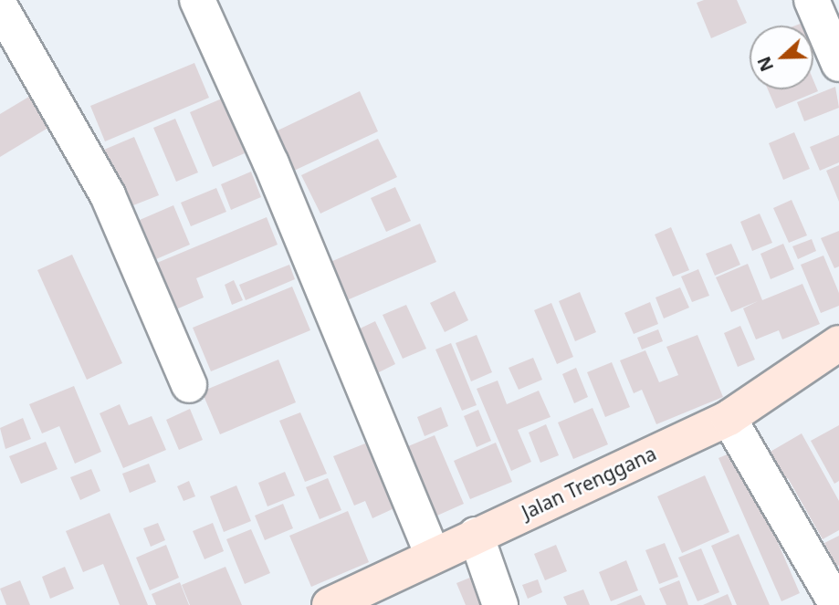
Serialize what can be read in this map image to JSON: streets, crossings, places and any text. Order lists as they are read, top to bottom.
{
  "streets": {
    "main road": ["Jalan Trenggana"]
  },
  "north": "left"
}
